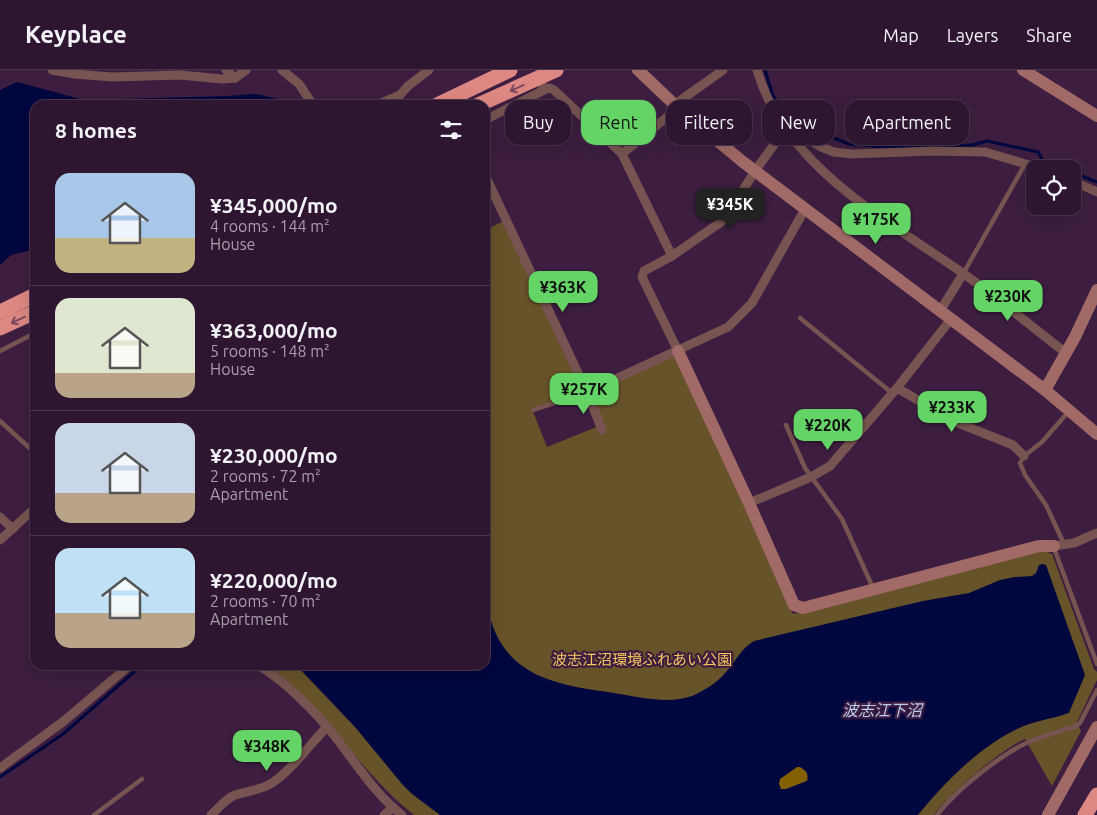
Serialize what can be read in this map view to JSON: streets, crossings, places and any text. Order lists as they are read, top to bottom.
{
  "water": ["波志江下沼"],
  "parks": ["波志江沼環境ふれあい公園"],
  "page": {
    "header": "Keyplace",
    "nav": ["Map", "Layers", "Share"],
    "chip": [
      "Buy",
      "Rent",
      "Filters",
      "New",
      "Apartment"
    ],
    "heading": "8 homes",
    "list": [
      {
        "name": "¥345,000/mo",
        "note": "4 rooms · 144 m² · House"
      },
      {
        "name": "¥363,000/mo",
        "note": "5 rooms · 148 m² · House"
      },
      {
        "name": "¥230,000/mo",
        "note": "2 rooms · 72 m² · Apartment"
      },
      {
        "name": "¥220,000/mo",
        "note": "2 rooms · 70 m² · Apartment"
      }
    ],
    "price": [
      "¥345K",
      "¥175K",
      "¥363K",
      "¥230K",
      "¥257K",
      "¥233K",
      "¥220K",
      "¥348K"
    ]
  }
}
